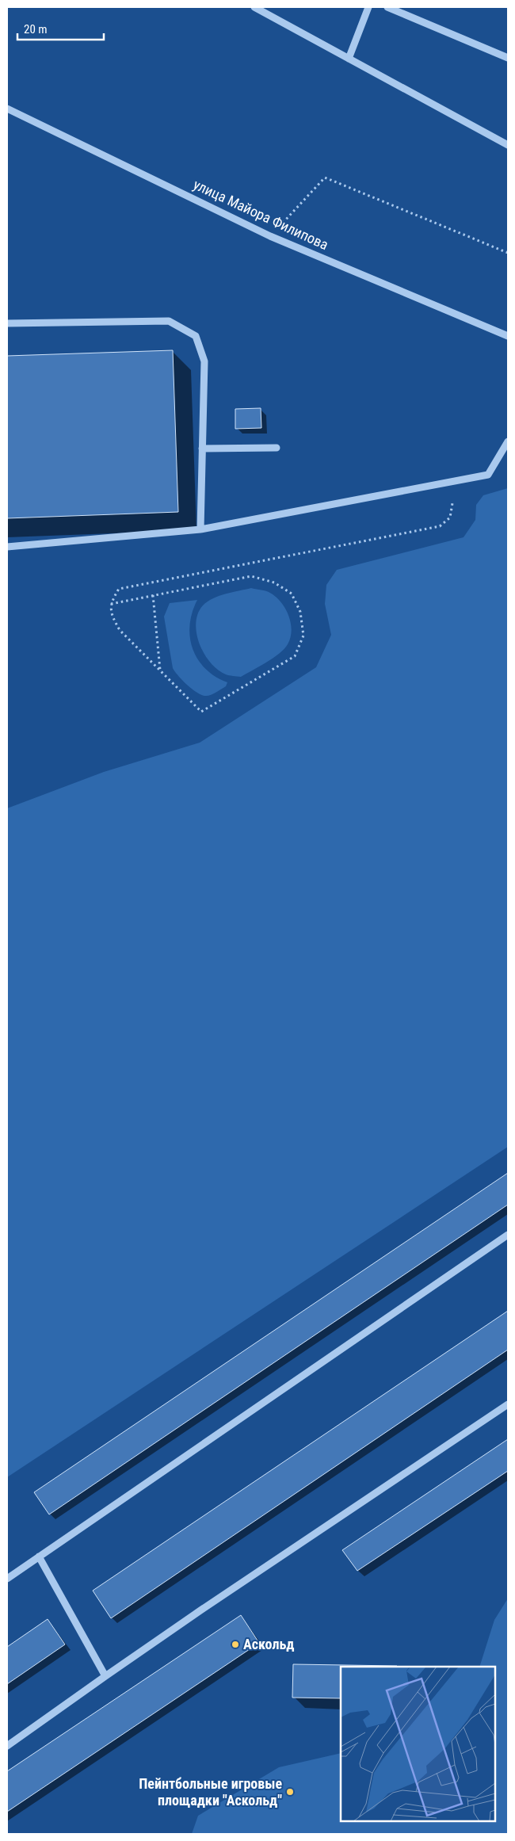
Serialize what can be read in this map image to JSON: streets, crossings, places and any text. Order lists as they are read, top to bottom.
{
  "streets": {
    "street": ["улица Майора Филипова"]
  },
  "places": ["Аскольд", "Пейнтбольные игровые площадки \"Аскольд\""],
  "scale_bar": "20 m"
}
